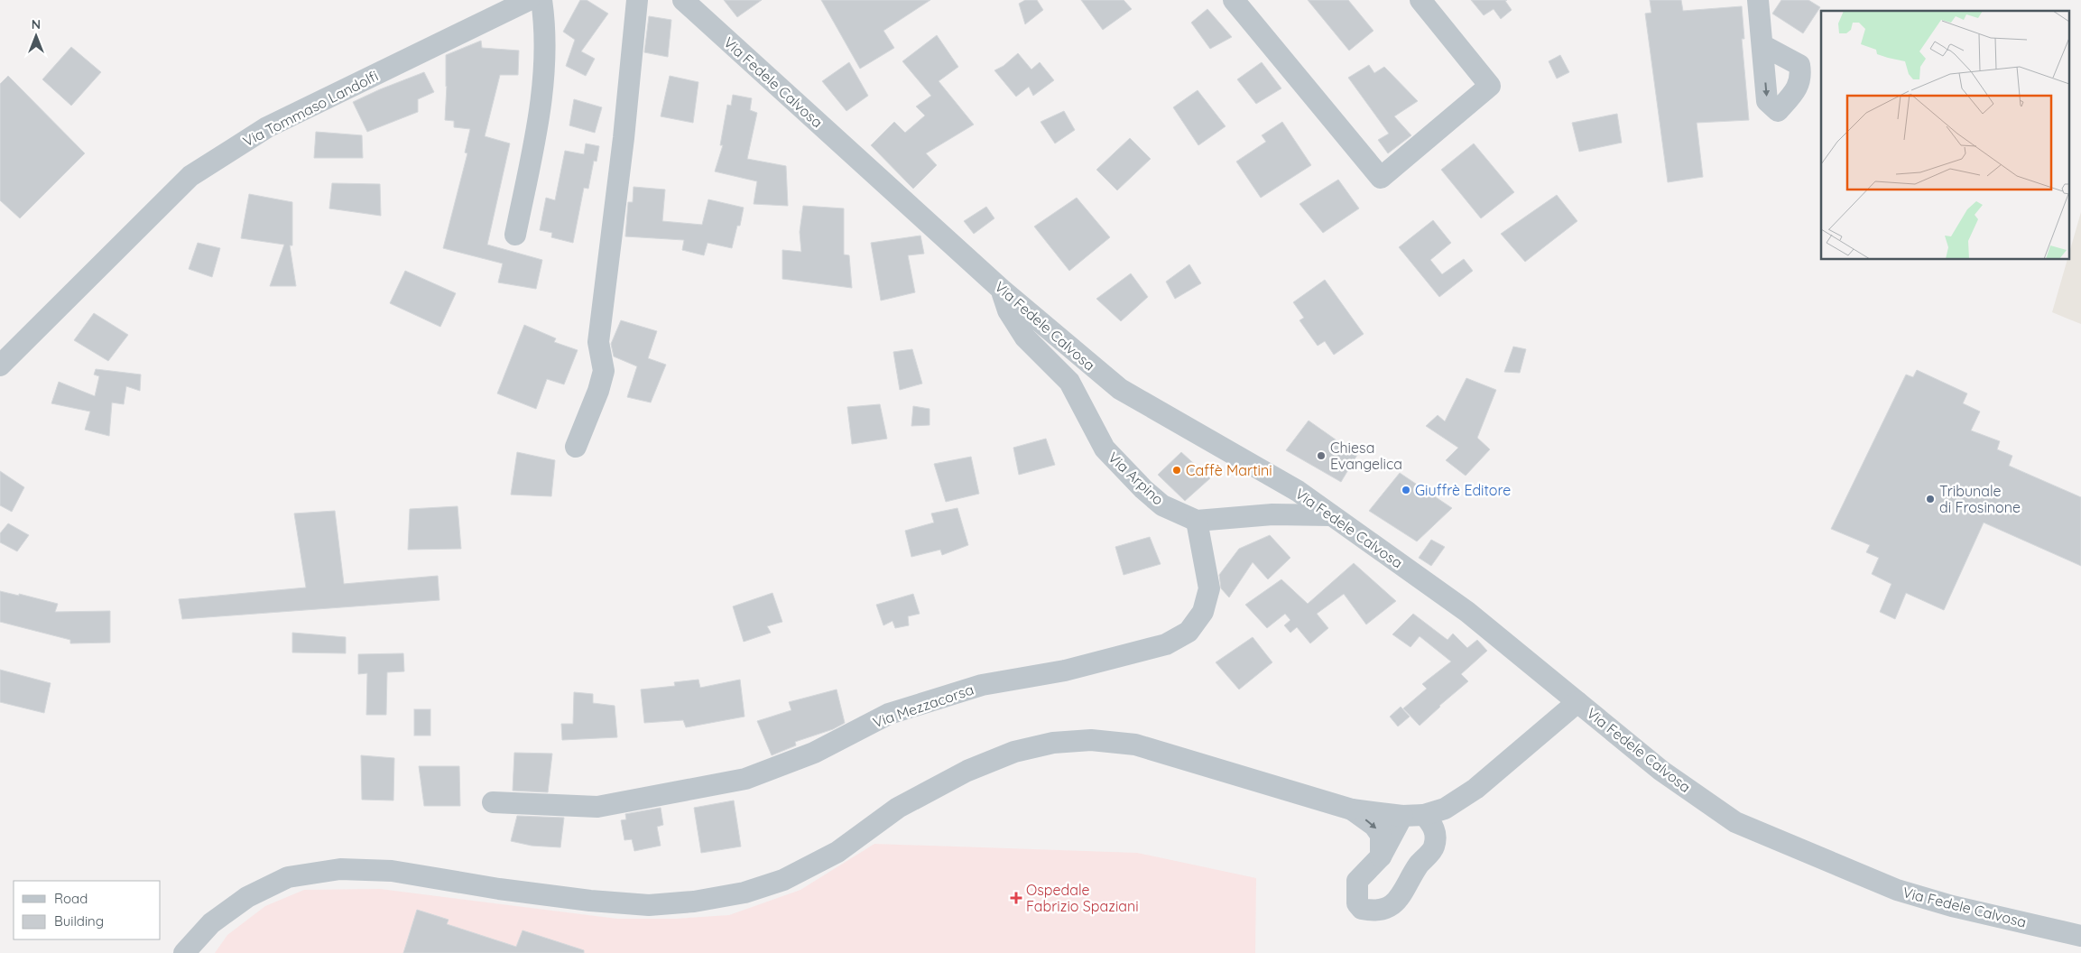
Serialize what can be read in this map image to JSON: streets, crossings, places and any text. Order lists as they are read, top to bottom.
{
  "streets": {
    "street": [
      "Via Fedele Calvosa",
      "Via Tommaso Landolfi",
      "Via Arpino",
      "Via Mezzacorsa"
    ]
  },
  "crossings": [
    ["Via Fedele Calvosa", "Via Arpino"],
    ["Via Arpino", "Via Mezzacorsa"]
  ],
  "places": {
    "other": [
      "Chiesa Evangelica",
      "Caffè Martini",
      "Giuffrè Editore",
      "Tribunale di Frosinone"
    ],
    "health": ["Ospedale Fabrizio Spaziani"]
  },
  "legend": ["Road", "Building"],
  "north": "top"
}
